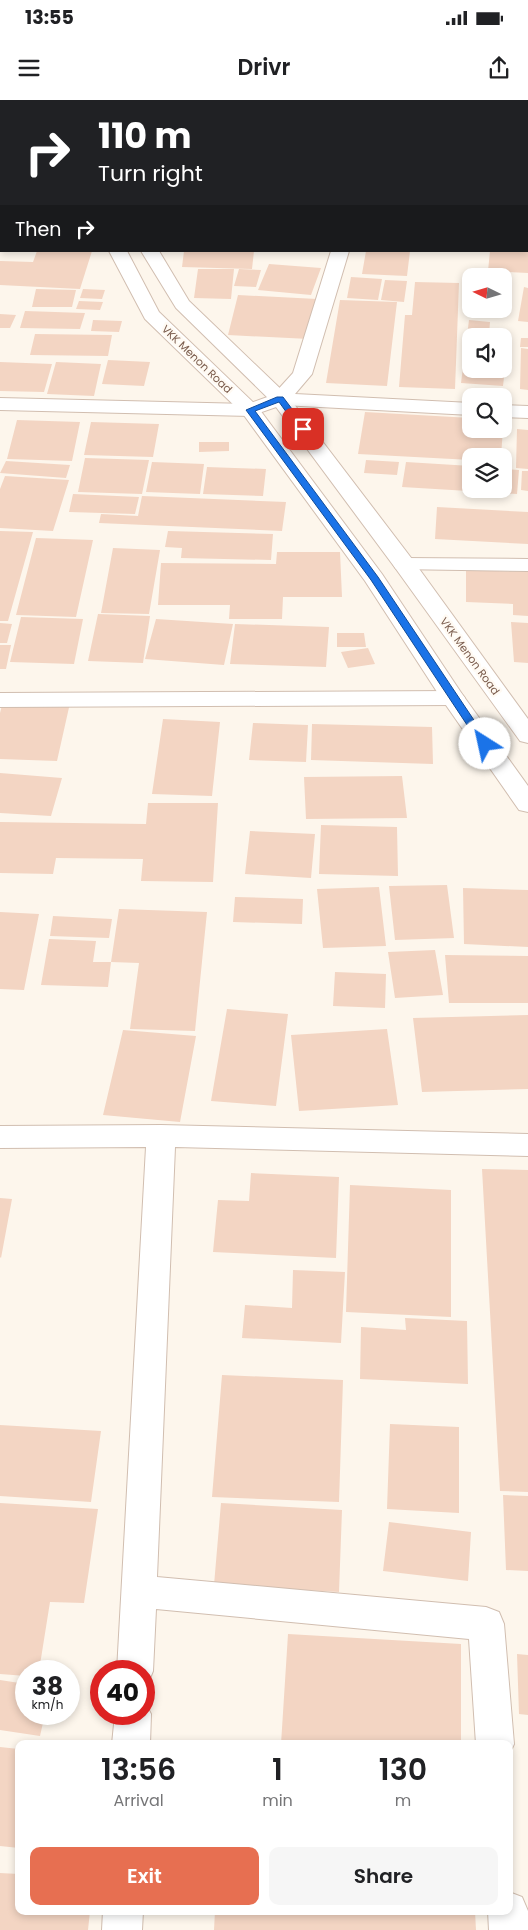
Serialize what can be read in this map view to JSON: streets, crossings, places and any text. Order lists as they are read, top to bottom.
{
  "streets": {
    "street": ["VKK Menon Road"]
  },
  "north": "left",
  "page": {
    "status": "13:55",
    "header": "Drivr",
    "turn": ["110 m", "Turn right"],
    "then": "Then",
    "speed": "38 km/h",
    "limit": "40",
    "eta": [
      "13:56",
      "Arrival",
      "1",
      "min",
      "130",
      "m"
    ],
    "buttons": ["Exit", "Share"]
  }
}
